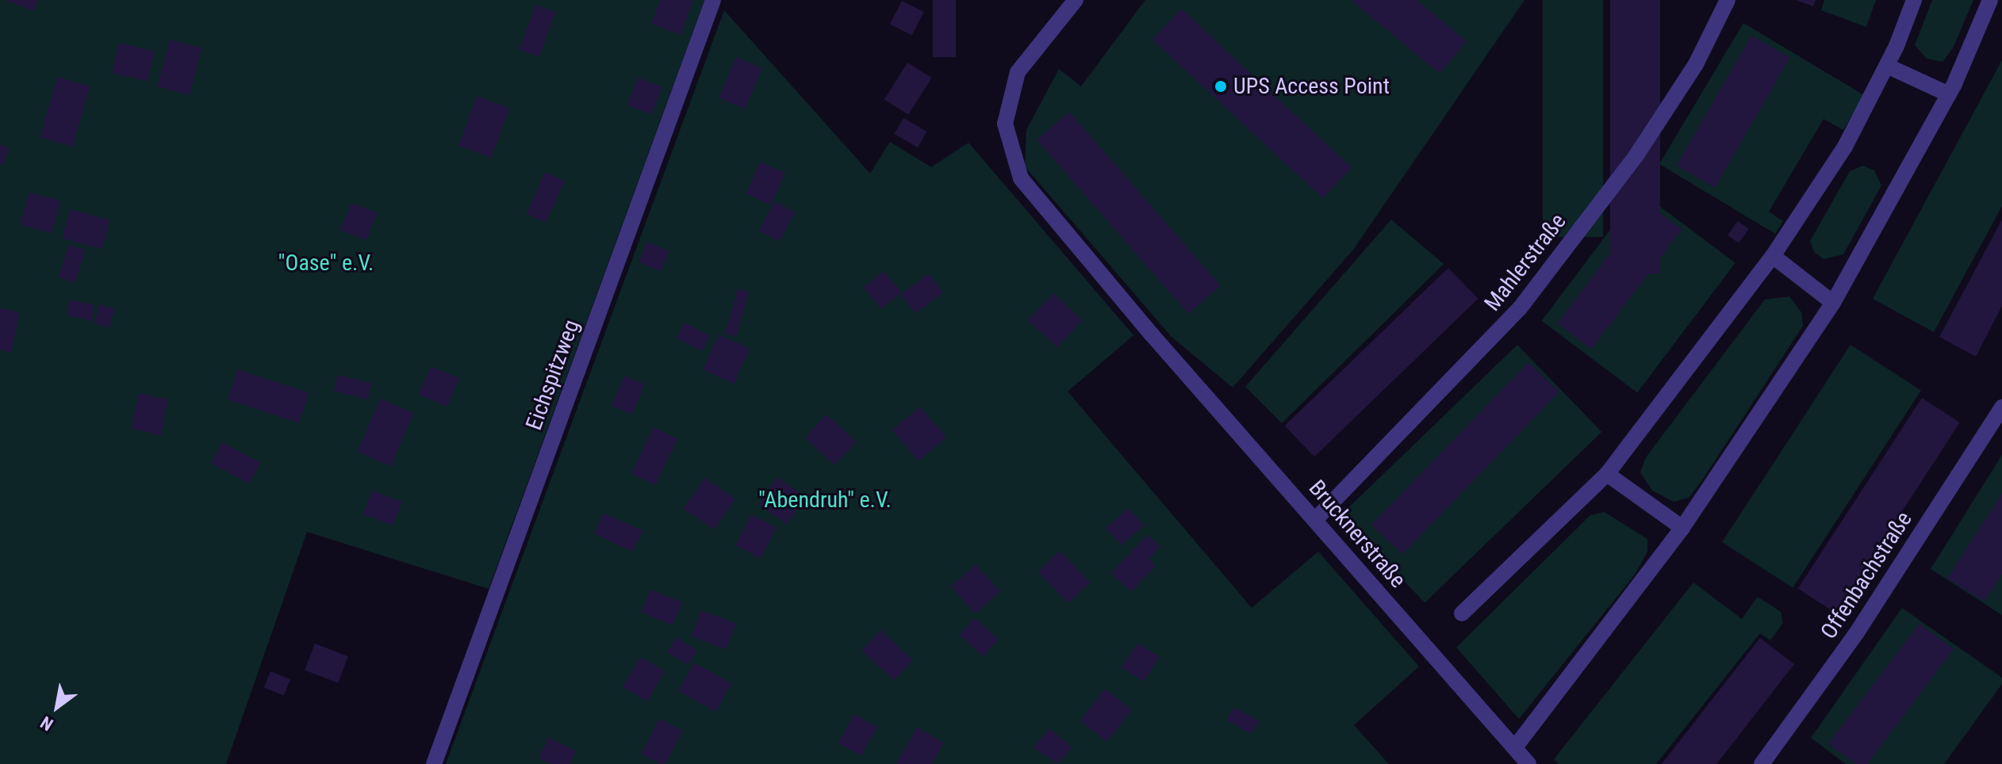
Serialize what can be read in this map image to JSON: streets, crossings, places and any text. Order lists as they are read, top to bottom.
{
  "streets": {
    "street": [
      "Mahlerstraße",
      "Eichspitzweg",
      "Brucknerstraße",
      "Offenbachstraße"
    ]
  },
  "crossings": [
    ["Mahlerstraße", "Brucknerstraße"]
  ],
  "parks": ["\"Oase\" e.V.", "\"Abendruh\" e.V."],
  "places": ["UPS Access Point"],
  "north": "bottom left"
}
